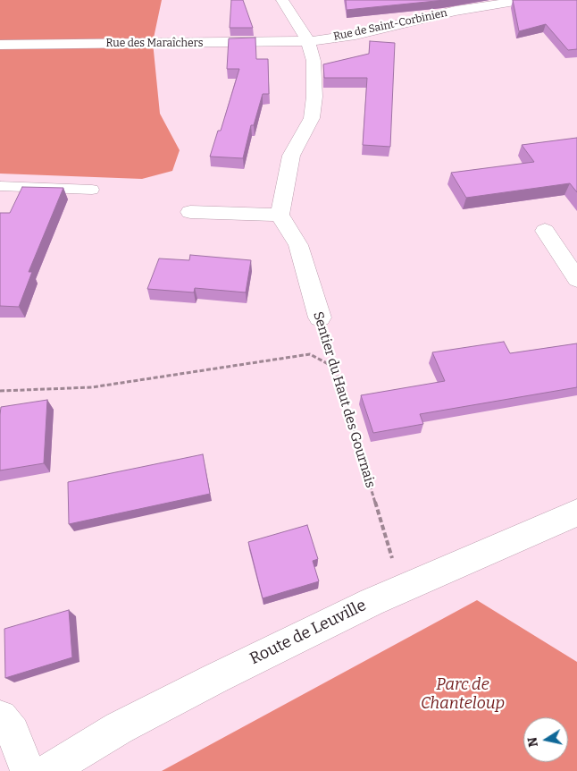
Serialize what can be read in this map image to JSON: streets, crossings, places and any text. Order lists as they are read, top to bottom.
{
  "streets": {
    "street": [
      "Rue de Saint-Corbinien",
      "Rue des Maraîchers",
      "Sentier du Haut des Gournais",
      "Route de Leuville"
    ]
  },
  "crossings": [
    ["Rue de Saint-Corbinien", "Rue des Maraîchers"],
    ["Sentier du Haut des Gournais", "Route de Leuville"]
  ],
  "parks": ["Parc de Chanteloup"],
  "north": "left"
}
